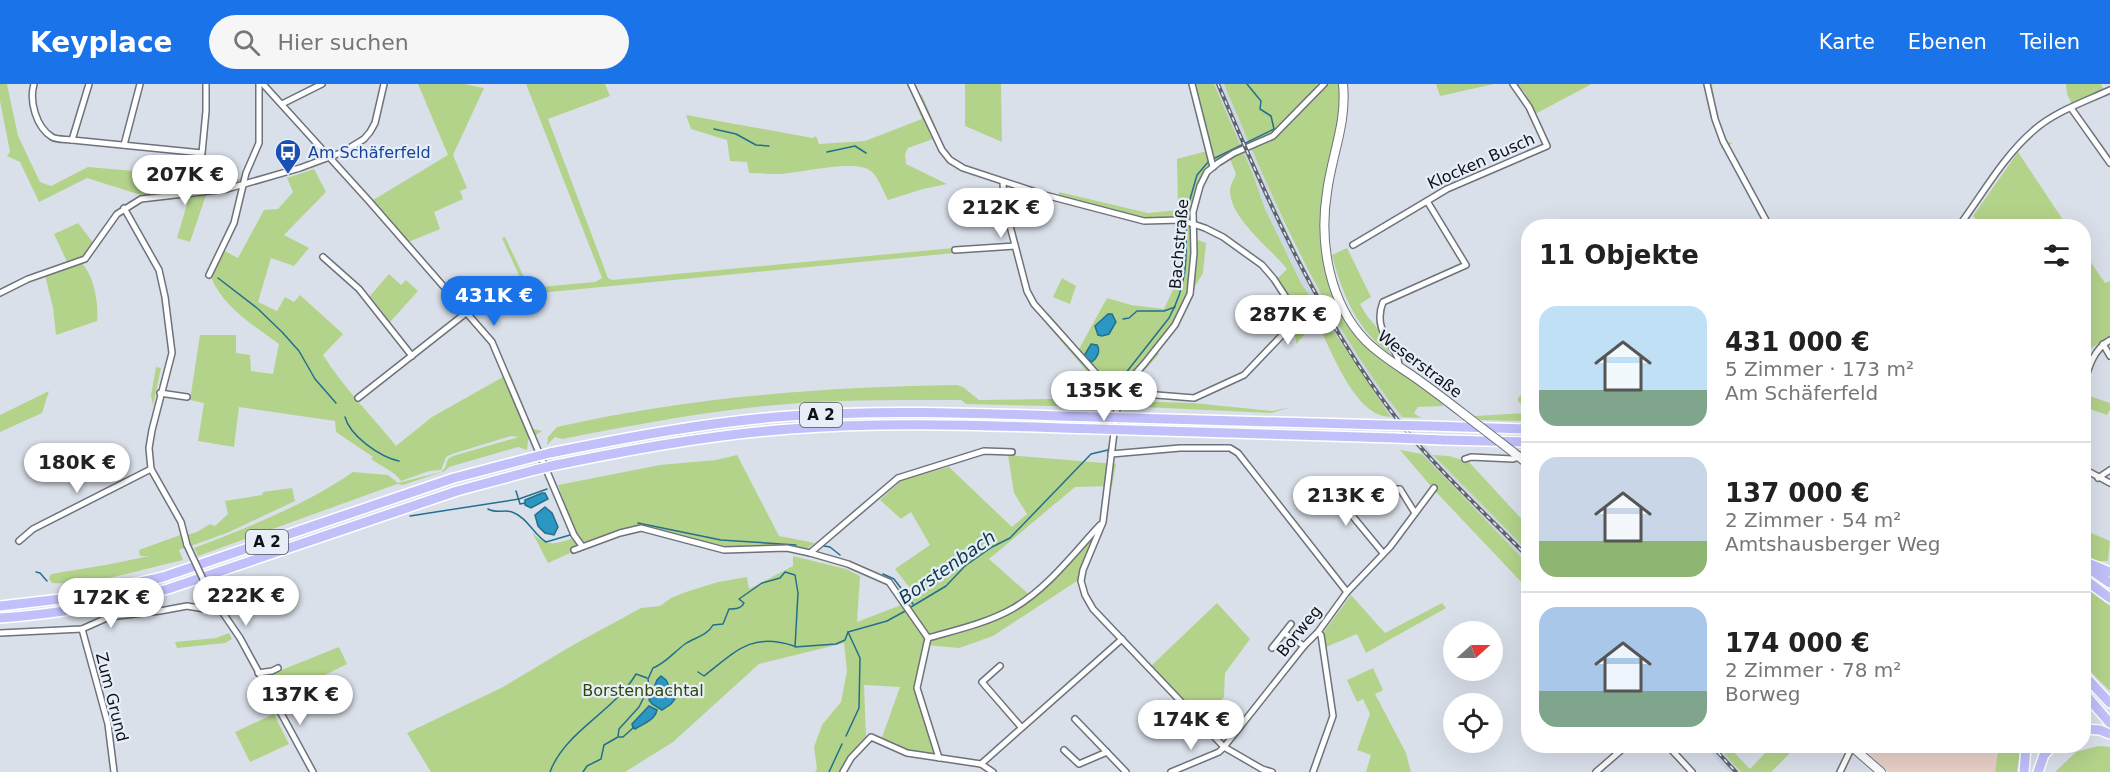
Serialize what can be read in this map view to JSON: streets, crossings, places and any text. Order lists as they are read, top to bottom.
{
  "streets": {
    "highway": ["A 2"],
    "street": [
      "Klocken Busch",
      "Bachstraße",
      "Weserstraße",
      "Borweg",
      "Zum Grund"
    ]
  },
  "crossings": [
    ["Klocken Busch", "Weserstraße"]
  ],
  "water": ["Borstenbach"],
  "parks": ["Borstenbachtal"],
  "places": {
    "bus stop": ["Am Schäferfeld"]
  },
  "north": "right",
  "page": {
    "header": "Keyplace",
    "search": "Hier suchen",
    "nav": ["Karte", "Ebenen", "Teilen"],
    "price": [
      "207K €",
      "212K €",
      "431K €",
      "287K €",
      "135K €",
      "180K €",
      "213K €",
      "222K €",
      "172K €",
      "137K €",
      "174K €"
    ],
    "heading": "11 Objekte",
    "list": [
      {
        "name": "431 000 €",
        "note": "5 Zimmer · 173 m² · Am Schäferfeld"
      },
      {
        "name": "137 000 €",
        "note": "2 Zimmer · 54 m² · Amtshausberger Weg"
      },
      {
        "name": "174 000 €",
        "note": "2 Zimmer · 78 m² · Borweg"
      }
    ]
  }
}
